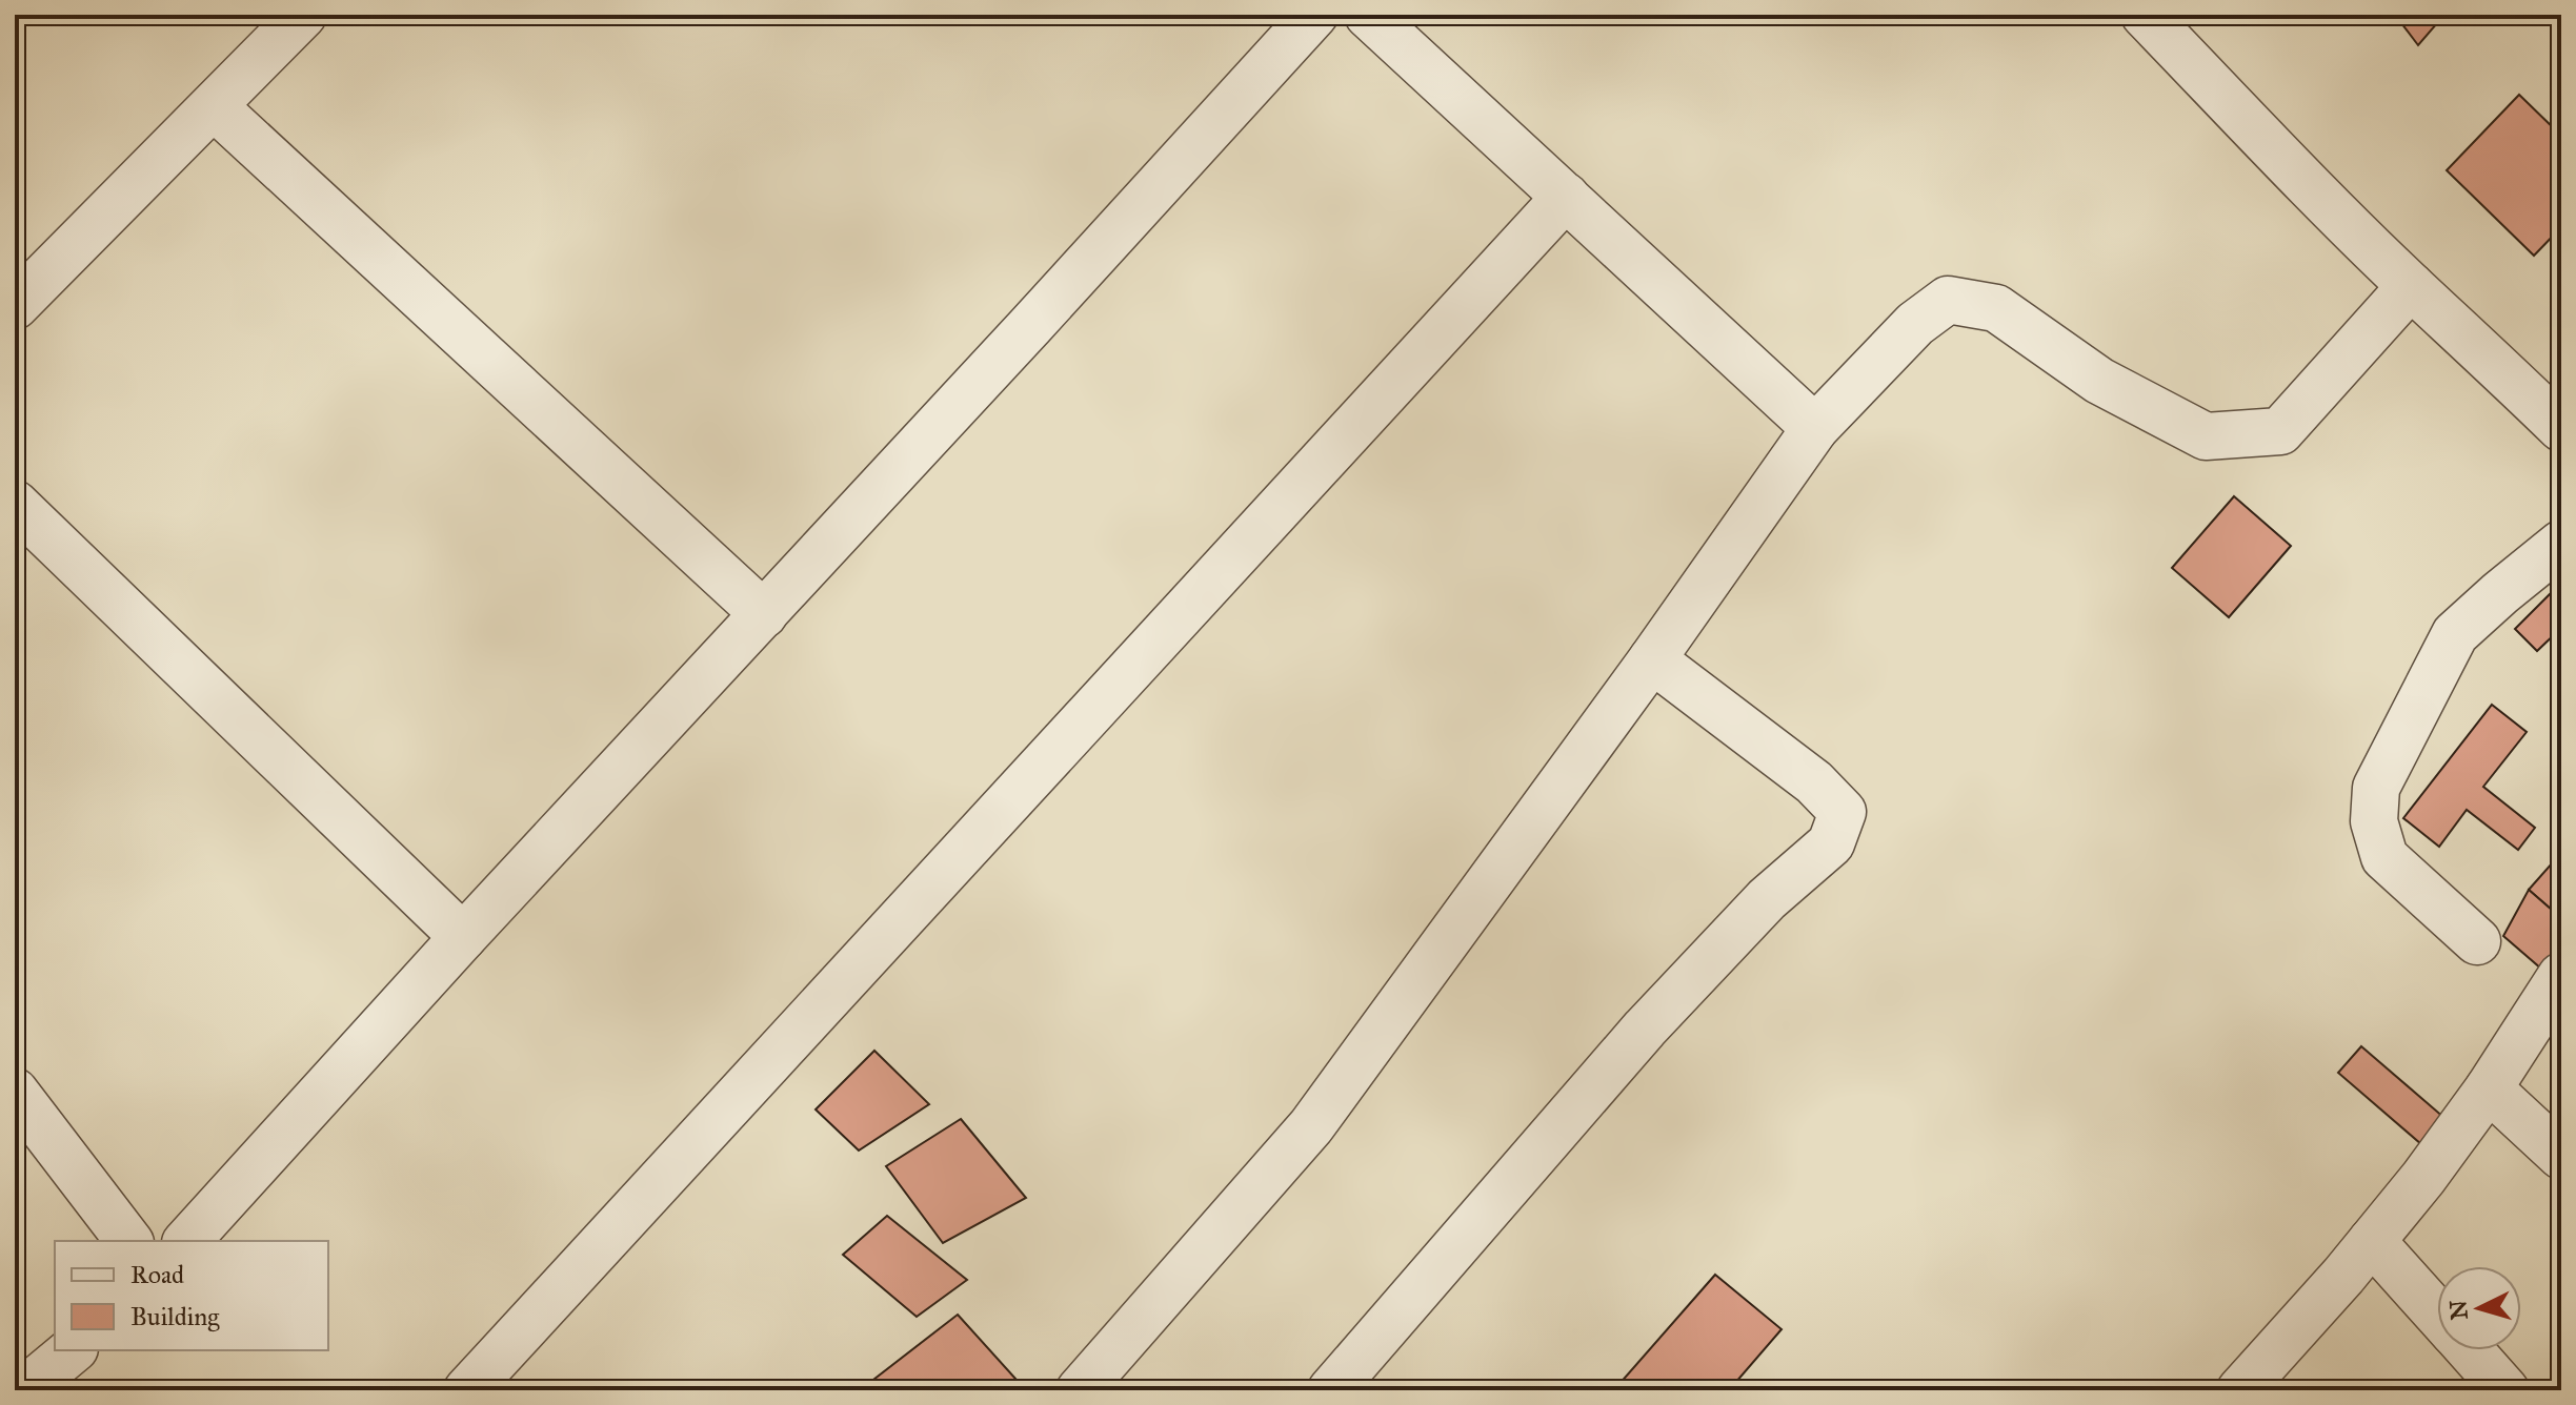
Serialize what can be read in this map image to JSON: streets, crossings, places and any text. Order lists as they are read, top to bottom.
{
  "legend": ["Road", "Building"],
  "north": "left"
}
